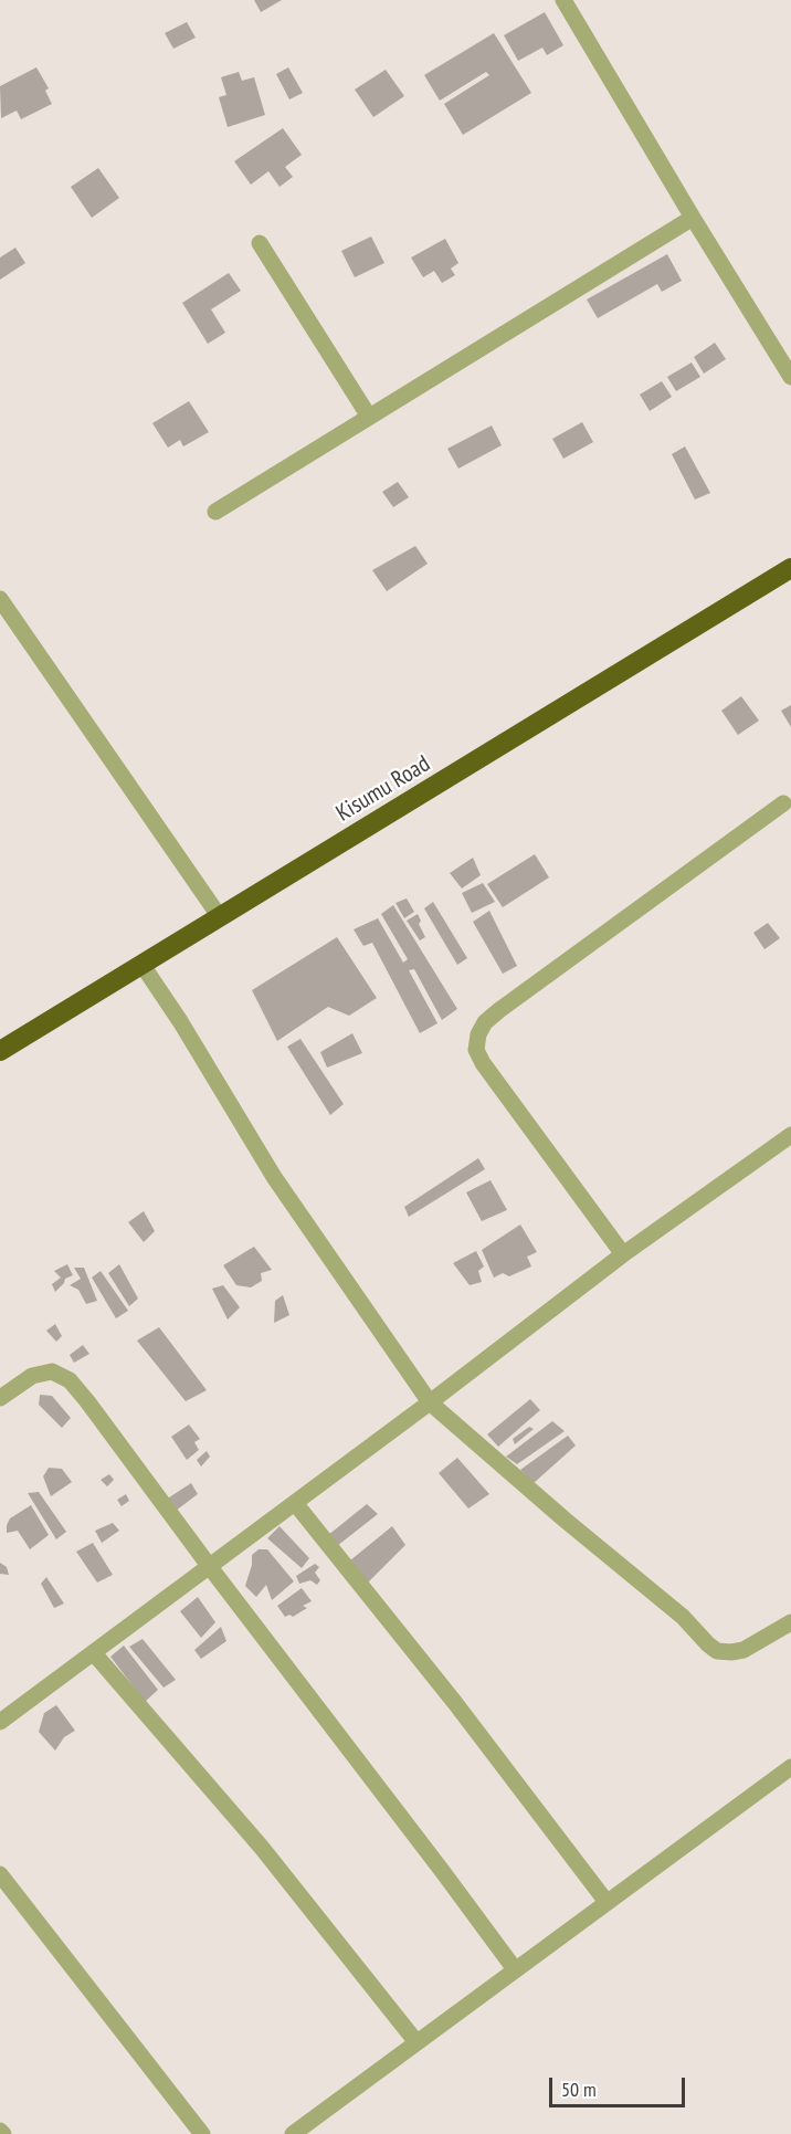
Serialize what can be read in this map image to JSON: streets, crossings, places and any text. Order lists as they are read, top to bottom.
{
  "streets": {
    "highway": ["Kisumu Road"]
  },
  "scale_bar": "50 m"
}
